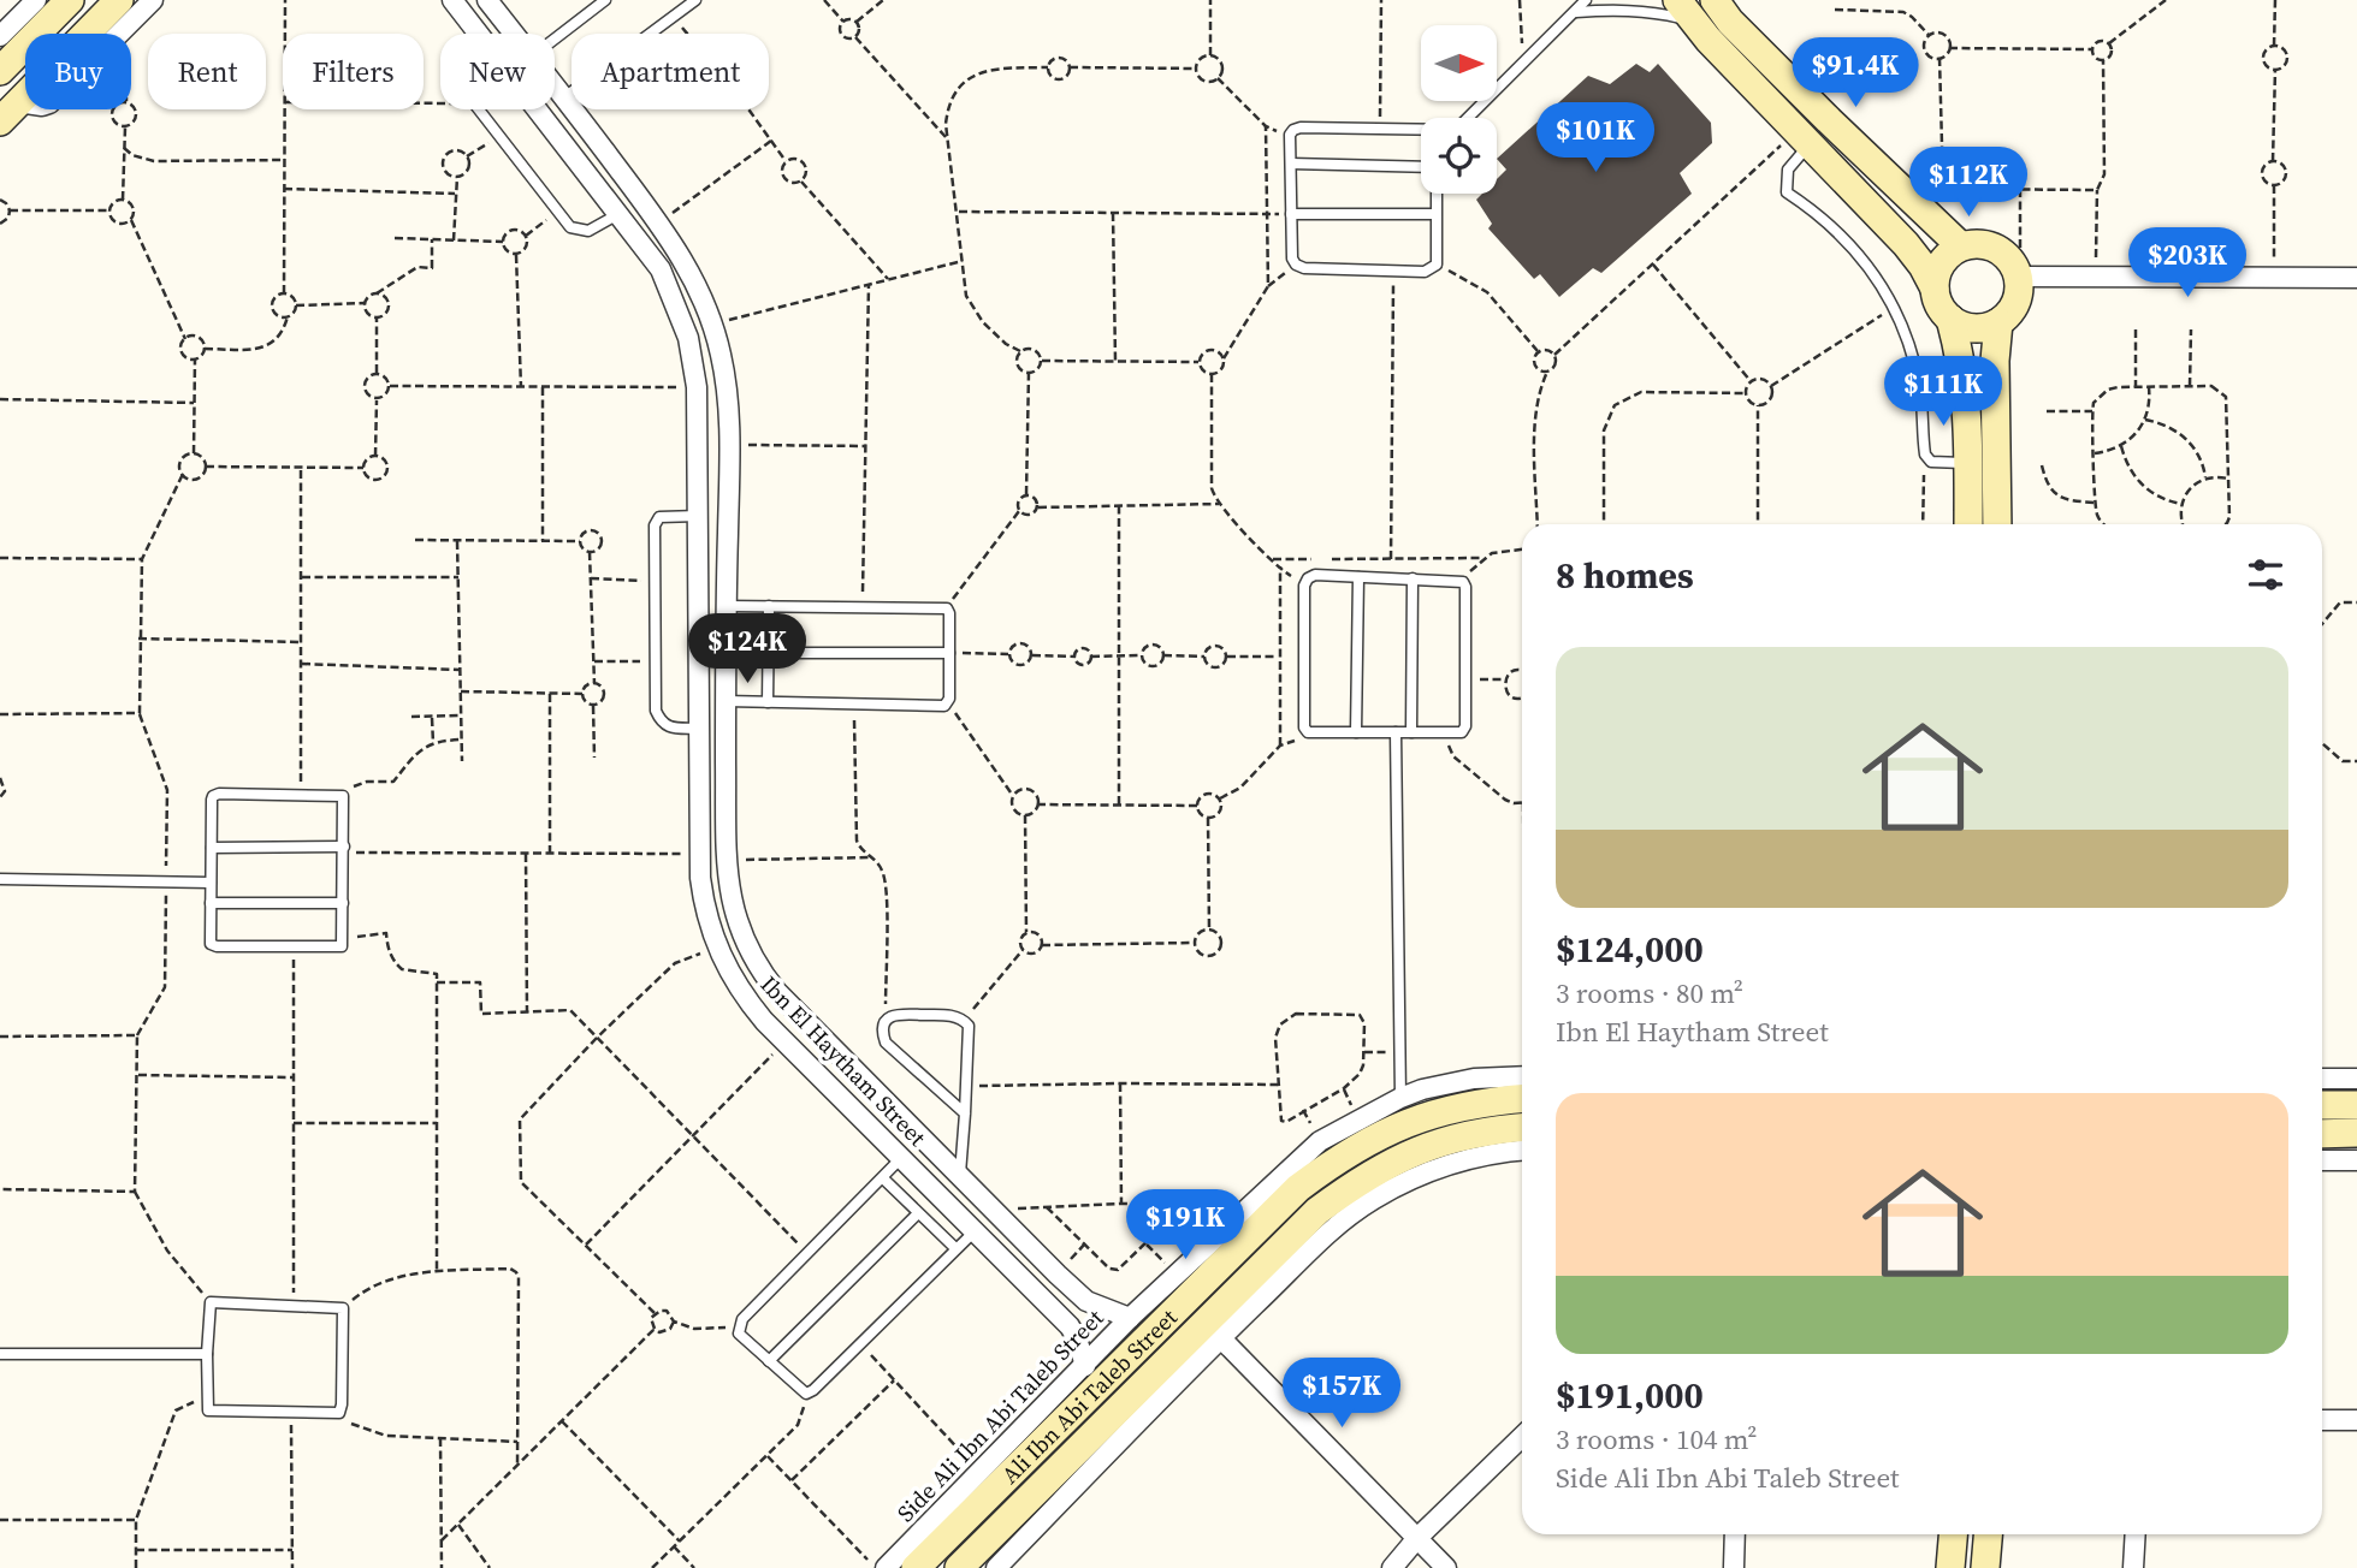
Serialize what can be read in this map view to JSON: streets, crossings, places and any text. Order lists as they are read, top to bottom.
{
  "streets": {
    "street": ["Ibn El Haytham Street", "Ali Ibn Abi Taleb Street", "Side Ali Ibn Abi Taleb Street"]
  },
  "crossings": [
    ["Ibn El Haytham Street", "Side Ali Ibn Abi Taleb Street"],
    ["Ali Ibn Abi Taleb Street", "Side Ali Ibn Abi Taleb Street"]
  ],
  "north": "right",
  "page": {
    "chip": [
      "Buy",
      "Rent",
      "Filters",
      "New",
      "Apartment"
    ],
    "price": [
      "$91.4K",
      "$101K",
      "$112K",
      "$203K",
      "$111K",
      "$124K",
      "$191K",
      "$157K"
    ],
    "heading": "8 homes",
    "list": [
      {
        "name": "$124,000",
        "note": "3 rooms · 80 m² · Ibn El Haytham Street"
      },
      {
        "name": "$191,000",
        "note": "3 rooms · 104 m² · Side Ali Ibn Abi Taleb Street"
      }
    ]
  }
}
